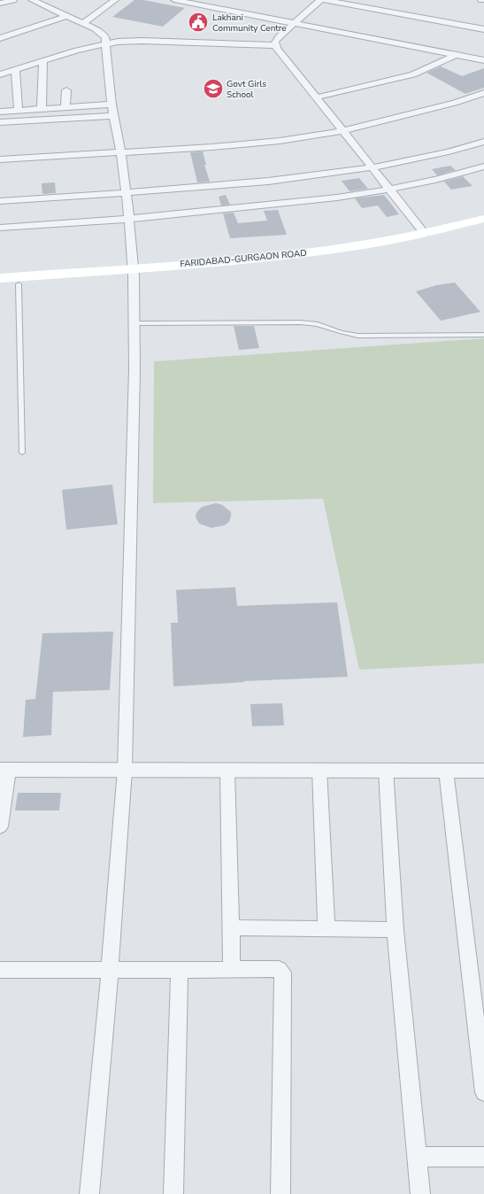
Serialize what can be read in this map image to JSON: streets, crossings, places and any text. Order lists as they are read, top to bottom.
{
  "streets": {
    "main road": ["FARIDABAD-GURGAON ROAD"]
  },
  "places": {
    "public building": ["Lakhani Community Centre"],
    "school or university": ["Govt Girls School"]
  }
}
